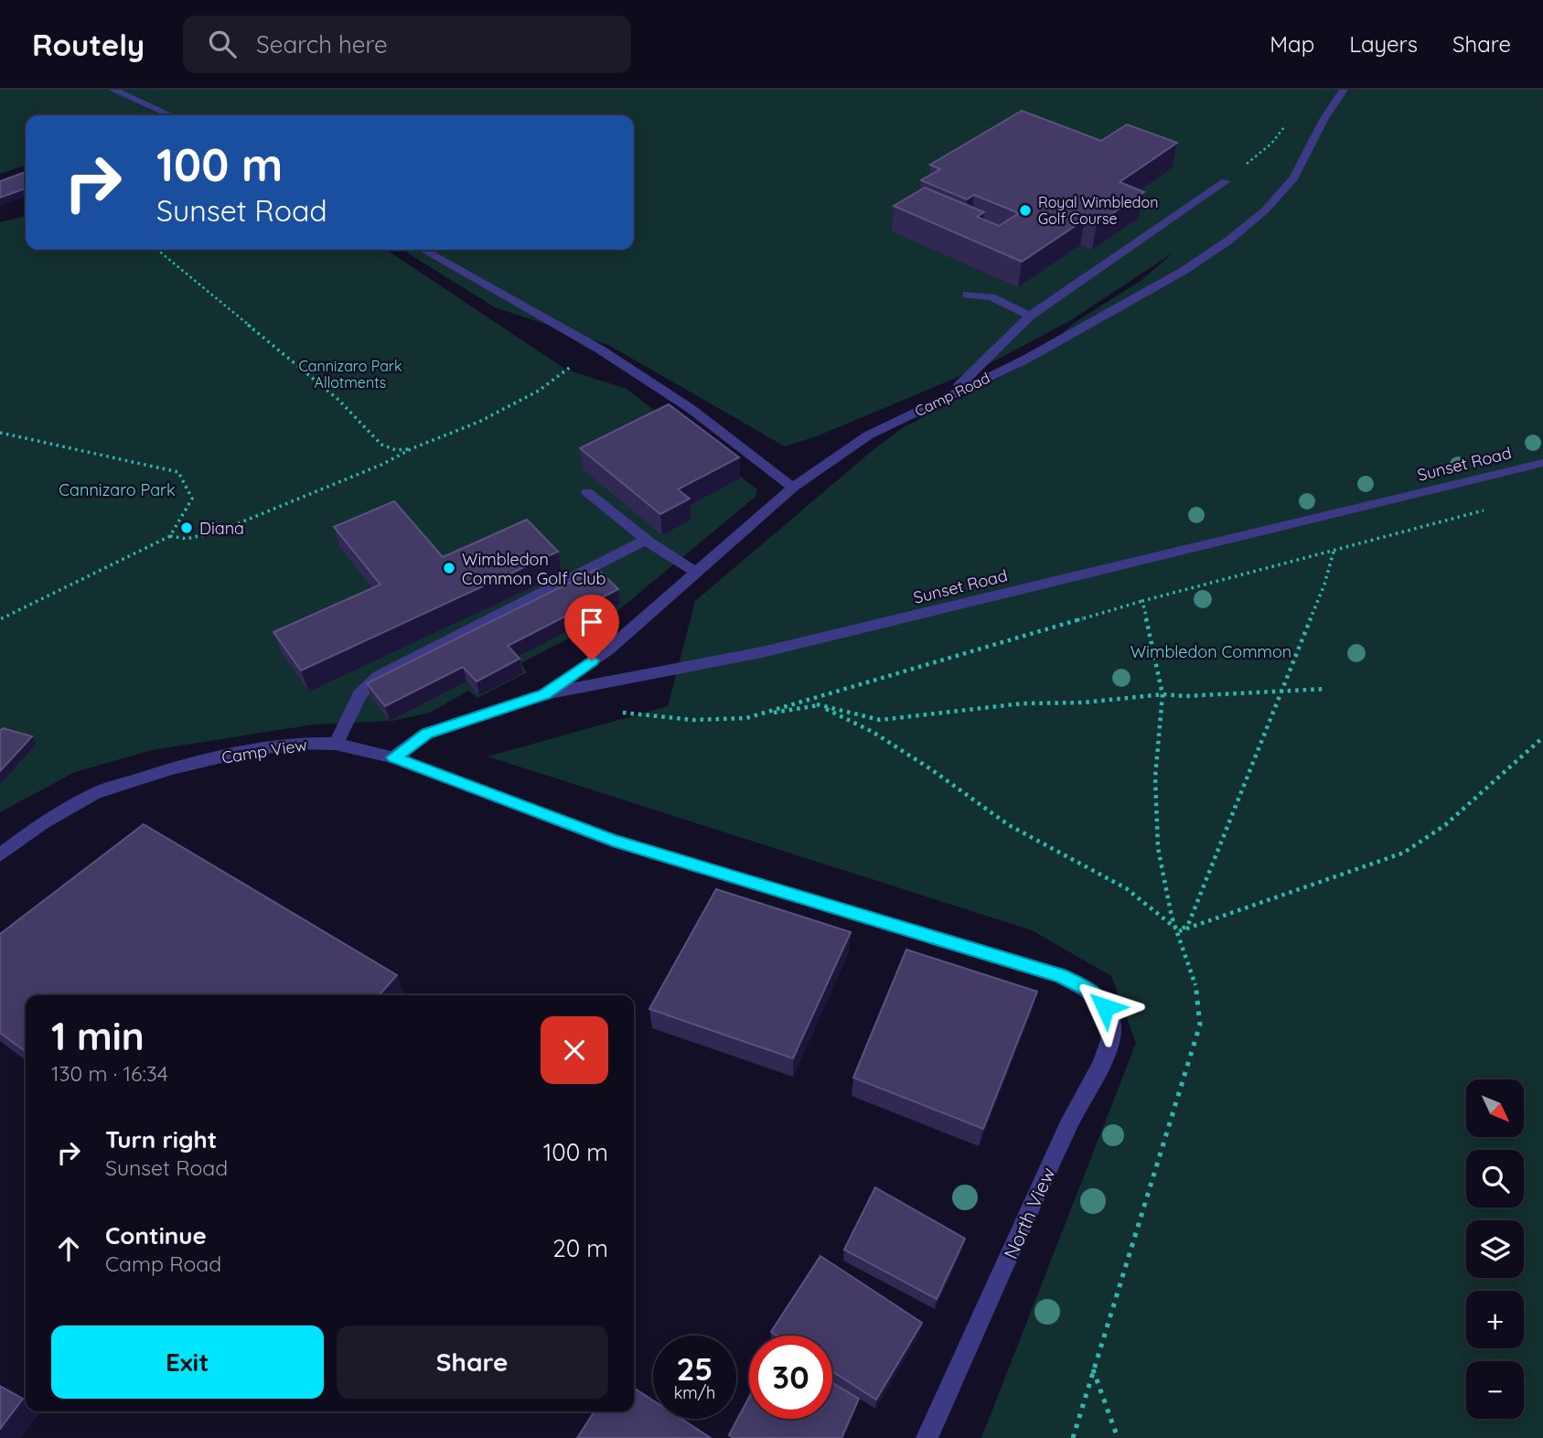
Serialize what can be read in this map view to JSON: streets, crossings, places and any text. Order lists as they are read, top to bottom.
{
  "streets": {
    "street": [
      "Camp Road",
      "Sunset Road",
      "Camp View",
      "North View"
    ]
  },
  "crossings": [
    ["Camp Road", "Sunset Road"],
    ["Sunset Road", "Camp View"],
    ["Camp View", "North View"]
  ],
  "parks": ["Cannizaro Park Allotments", "Cannizaro Park", "Wimbledon Common"],
  "places": ["Royal Wimbledon Golf Course", "Diana", "Wimbledon Common Golf Club"],
  "north": "bottom right",
  "page": {
    "header": "Routely",
    "search": "Search here",
    "nav": ["Map", "Layers", "Share"],
    "turn": ["100 m", "Sunset Road"],
    "heading": ["1 min", "130 m · 16:34"],
    "map_buttons": ["+", "−"],
    "list": [
      {
        "name": "Turn right",
        "note": "Sunset Road",
        "value": "100 m"
      },
      {
        "name": "Continue",
        "note": "Camp Road",
        "value": "20 m"
      }
    ],
    "buttons": ["Exit", "Share"],
    "speed": "25 km/h",
    "limit": "30"
  }
}
